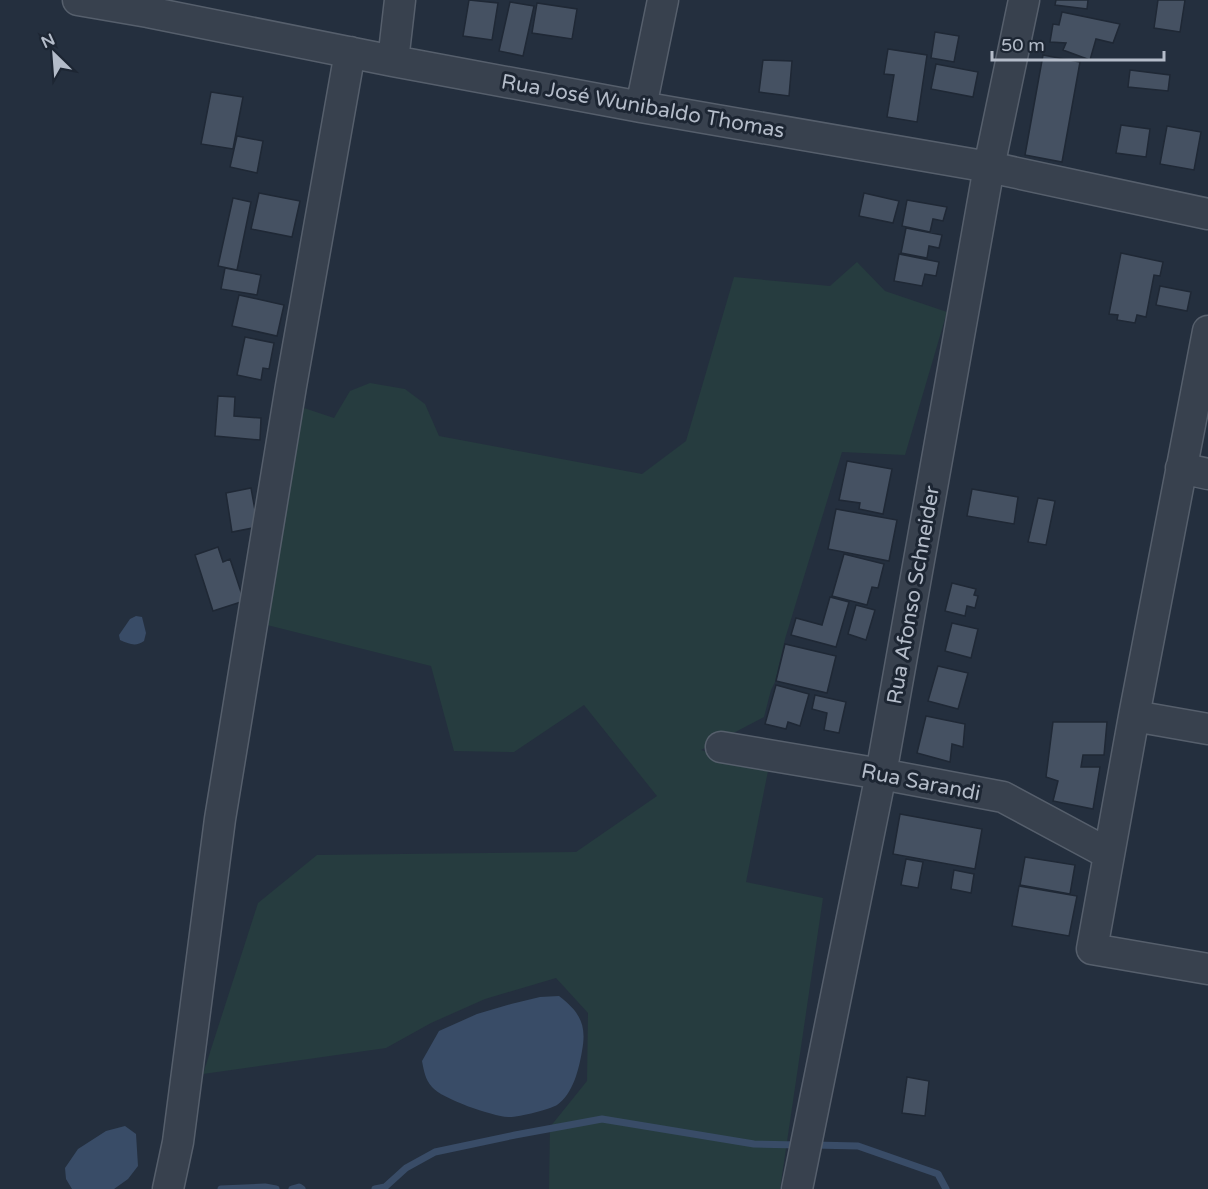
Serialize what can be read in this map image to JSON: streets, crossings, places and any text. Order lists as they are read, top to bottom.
{
  "streets": {
    "street": ["Rua José Wunibaldo Thomas", "Rua Afonso Schneider", "Rua Sarandi"]
  },
  "crossings": [
    ["Rua José Wunibaldo Thomas", "Rua Afonso Schneider"],
    ["Rua Afonso Schneider", "Rua Sarandi"]
  ],
  "scale_bar": "50 m",
  "north": "top left"
}
